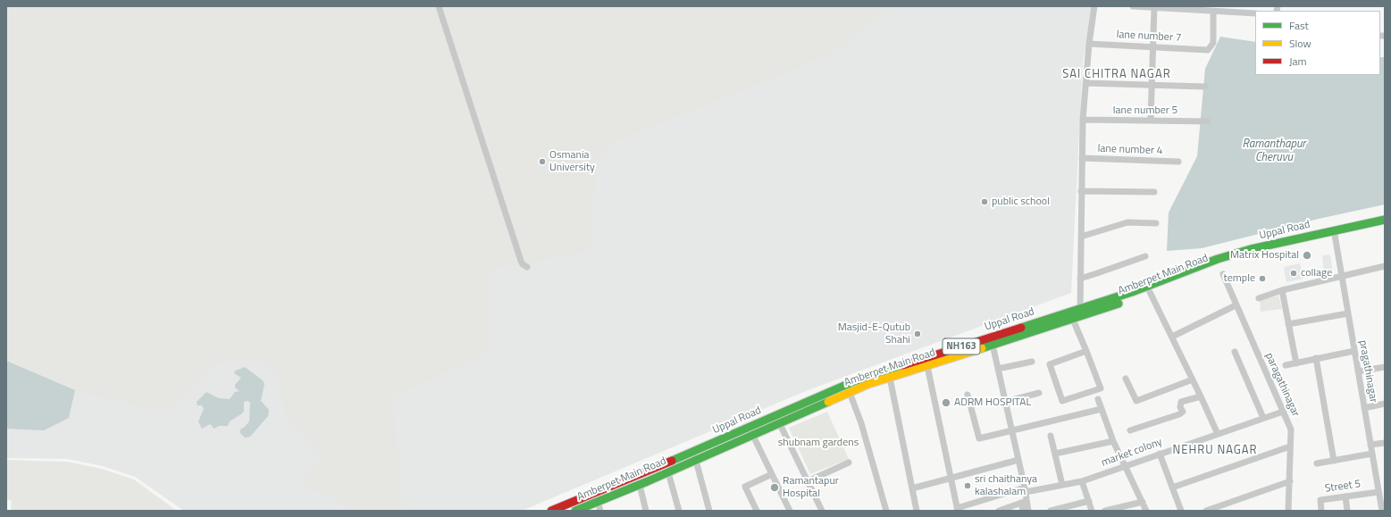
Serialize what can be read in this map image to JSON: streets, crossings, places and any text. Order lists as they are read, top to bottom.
{
  "streets": {
    "highway": ["Uppal Road", "Amberpet Main Road", "NH163"],
    "street": [
      "lane number 7",
      "lane number 5",
      "lane number 4",
      "pragathinagar",
      "paragathinagar",
      "market colony",
      "Street 5"
    ]
  },
  "crossings": [
    ["Uppal Road", "Amberpet Main Road"],
    ["Amberpet Main Road", "pragathinagar"],
    ["pragathinagar", "Street 5"],
    ["paragathinagar", "market colony"]
  ],
  "districts": ["SAI CHITRA NAGAR", "NEHRU NAGAR"],
  "water": ["Ramanthapur Cheruvu"],
  "parks": ["shubnam gardens"],
  "places": [
    "Osmania University",
    "public school",
    "Matrix Hospital",
    "collage",
    "temple",
    "Masjid-E-Qutub Shahi",
    "ADRM HOSPITAL",
    "sri chaithanya kalashalam",
    "Ramantapur Hospital"
  ],
  "legend": ["Fast", "Slow", "Jam"]
}
